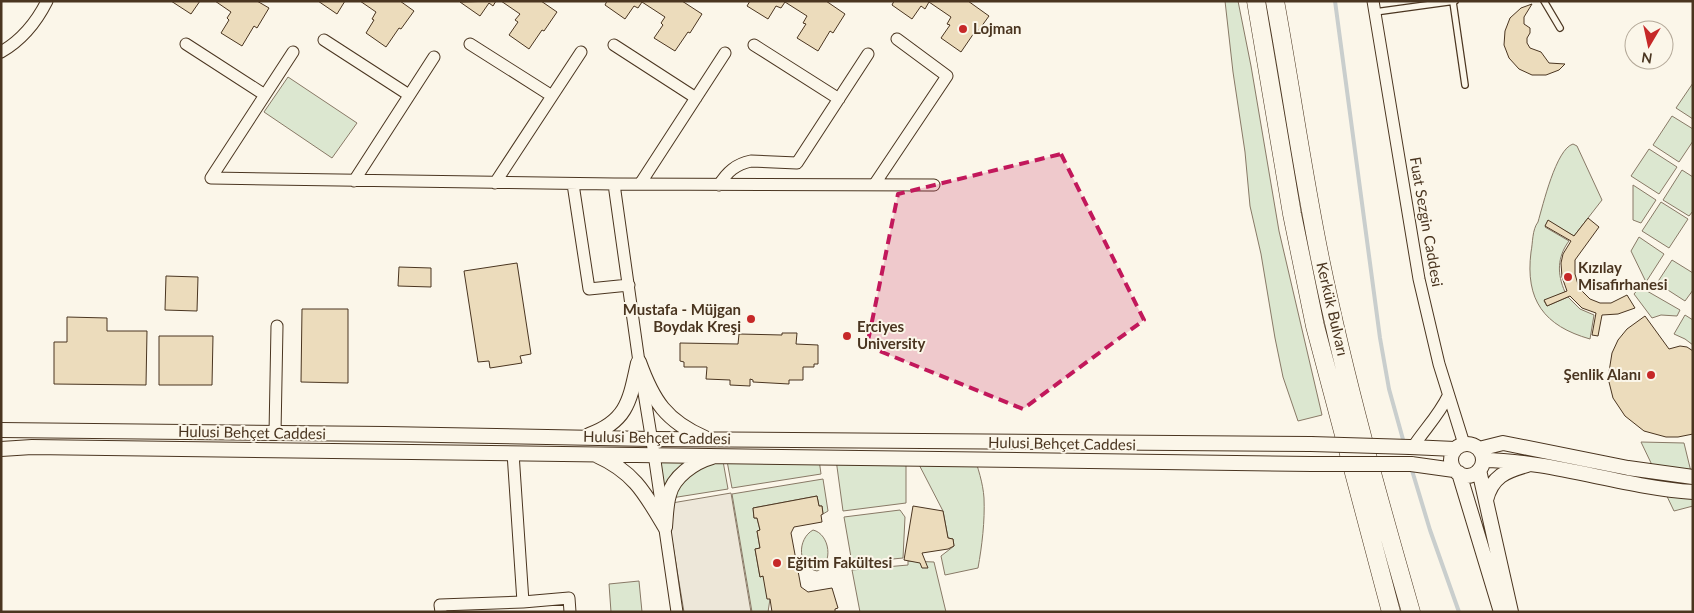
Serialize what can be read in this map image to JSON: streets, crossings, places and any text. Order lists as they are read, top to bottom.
{
  "streets": {
    "main road": ["Kerkük Bulvarı"],
    "street": ["Fuat Sezgin Caddesi", "Hulusi Behçet Caddesi"]
  },
  "crossings": [
    ["Fuat Sezgin Caddesi", "Hulusi Behçet Caddesi"]
  ],
  "places": [
    "Lojman",
    "Kızılay Misafirhanesi",
    "Mustafa - Müjgan Boydak Kreşi",
    "Erciyes University",
    "Şenlik Alanı",
    "Eğitim Fakültesi"
  ],
  "north": "bottom"
}
